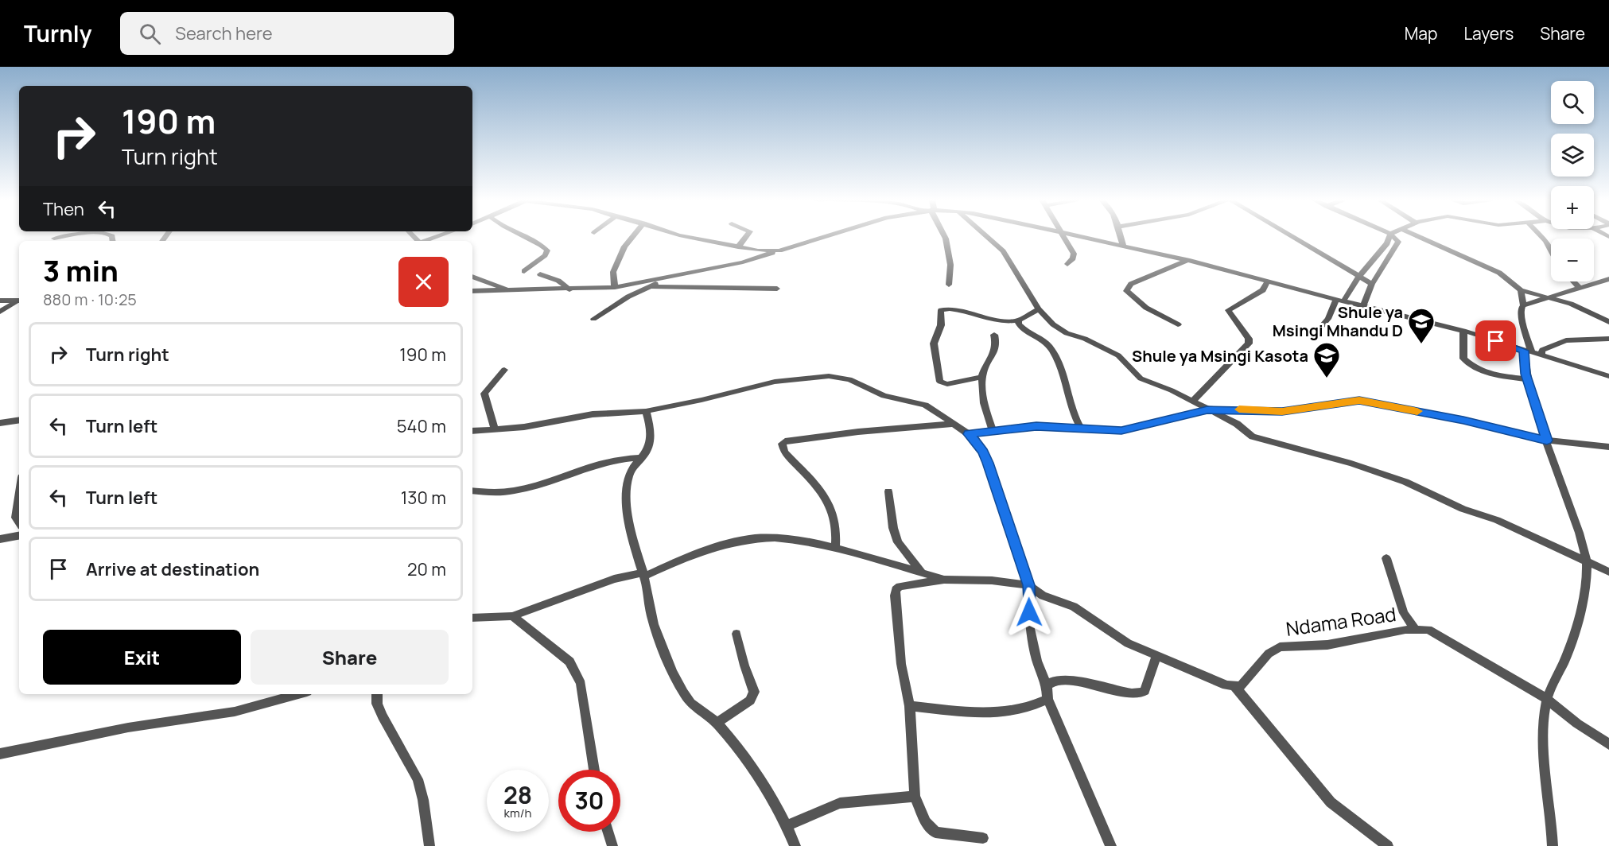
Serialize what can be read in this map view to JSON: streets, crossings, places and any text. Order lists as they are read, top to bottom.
{
  "streets": {
    "street": ["Ndama Road"]
  },
  "places": {
    "school or university": ["Shule ya Msingi Mhandu D", "Shule ya Msingi Kasota"]
  },
  "page": {
    "header": "Turnly",
    "search": "Search here",
    "nav": ["Map", "Layers", "Share"],
    "map_buttons": ["+", "−"],
    "turn": ["190 m", "Turn right"],
    "then": "Then",
    "heading": ["3 min", "880 m · 10:25"],
    "list": [
      {
        "name": "Turn right",
        "value": "190 m"
      },
      {
        "name": "Turn left",
        "value": "540 m"
      },
      {
        "name": "Turn left",
        "value": "130 m"
      },
      {
        "name": "Arrive at destination",
        "value": "20 m"
      }
    ],
    "buttons": ["Exit", "Share"],
    "speed": "28 km/h",
    "limit": "30"
  }
}
